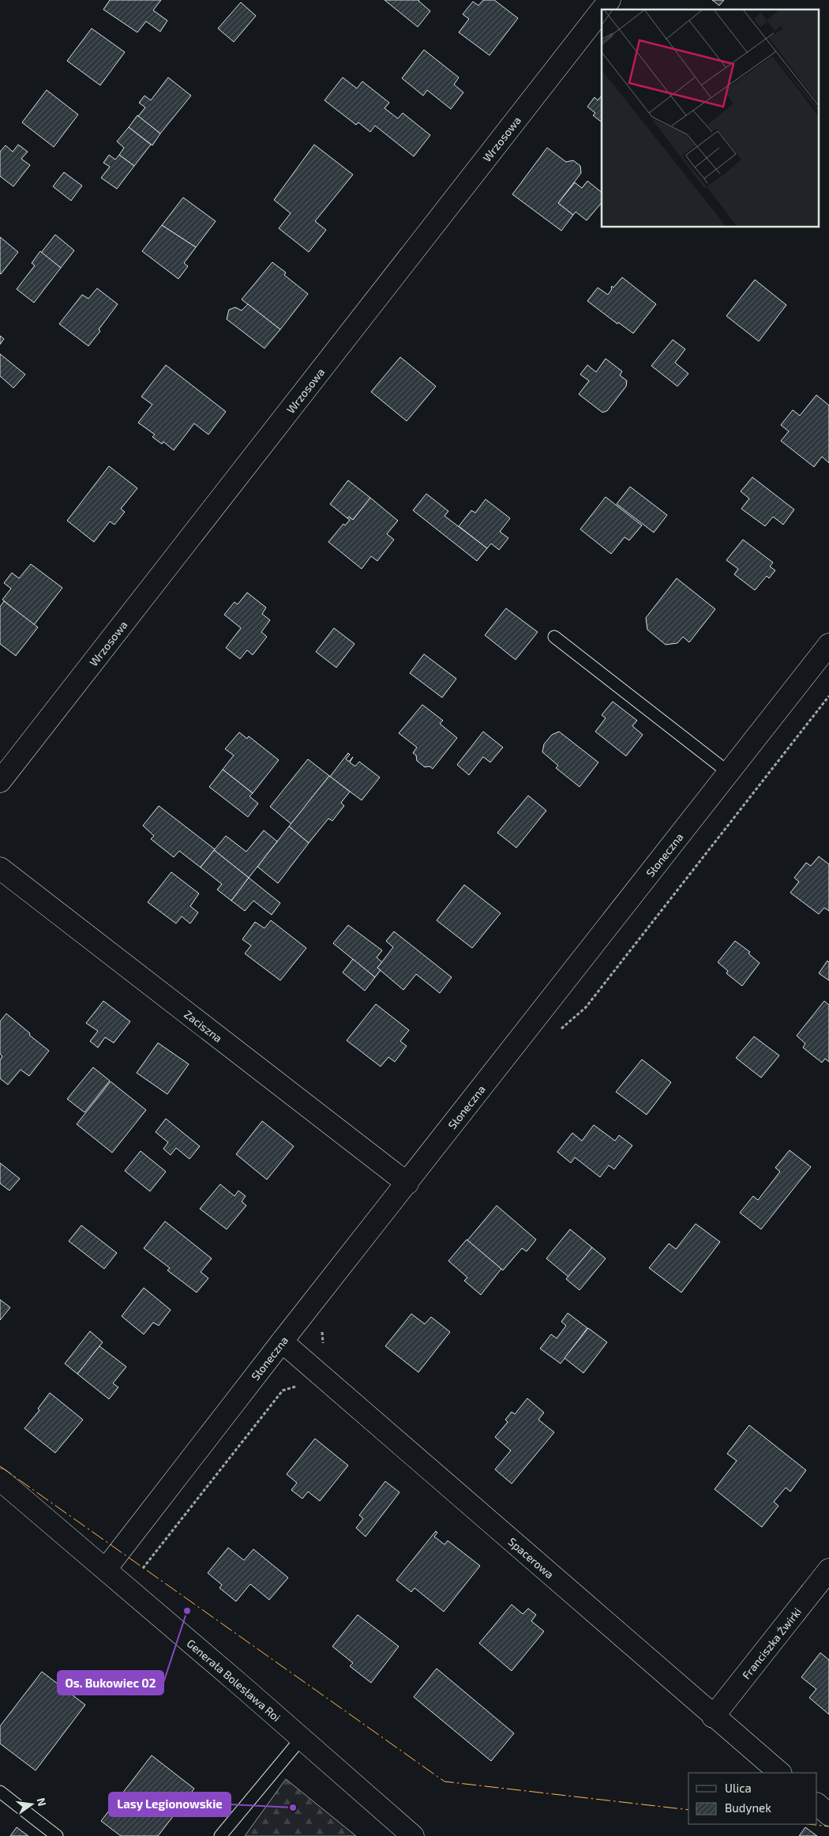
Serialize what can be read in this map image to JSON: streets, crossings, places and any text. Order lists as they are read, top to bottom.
{
  "streets": {
    "street": [
      "Wrzosowa",
      "Słoneczna",
      "Zaciszna",
      "Spacerowa",
      "Franciszka Żwirki",
      "Generała Bolesława Roi"
    ]
  },
  "crossings": [
    ["Słoneczna", "Zaciszna"],
    ["Słoneczna", "Spacerowa"],
    ["Słoneczna", "Generała Bolesława Roi"],
    ["Spacerowa", "Franciszka Żwirki"]
  ],
  "places": ["Os. Bukowiec 02", "Lasy Legionowskie"],
  "legend": ["Ulica", "Budynek"],
  "north": "right"
}
